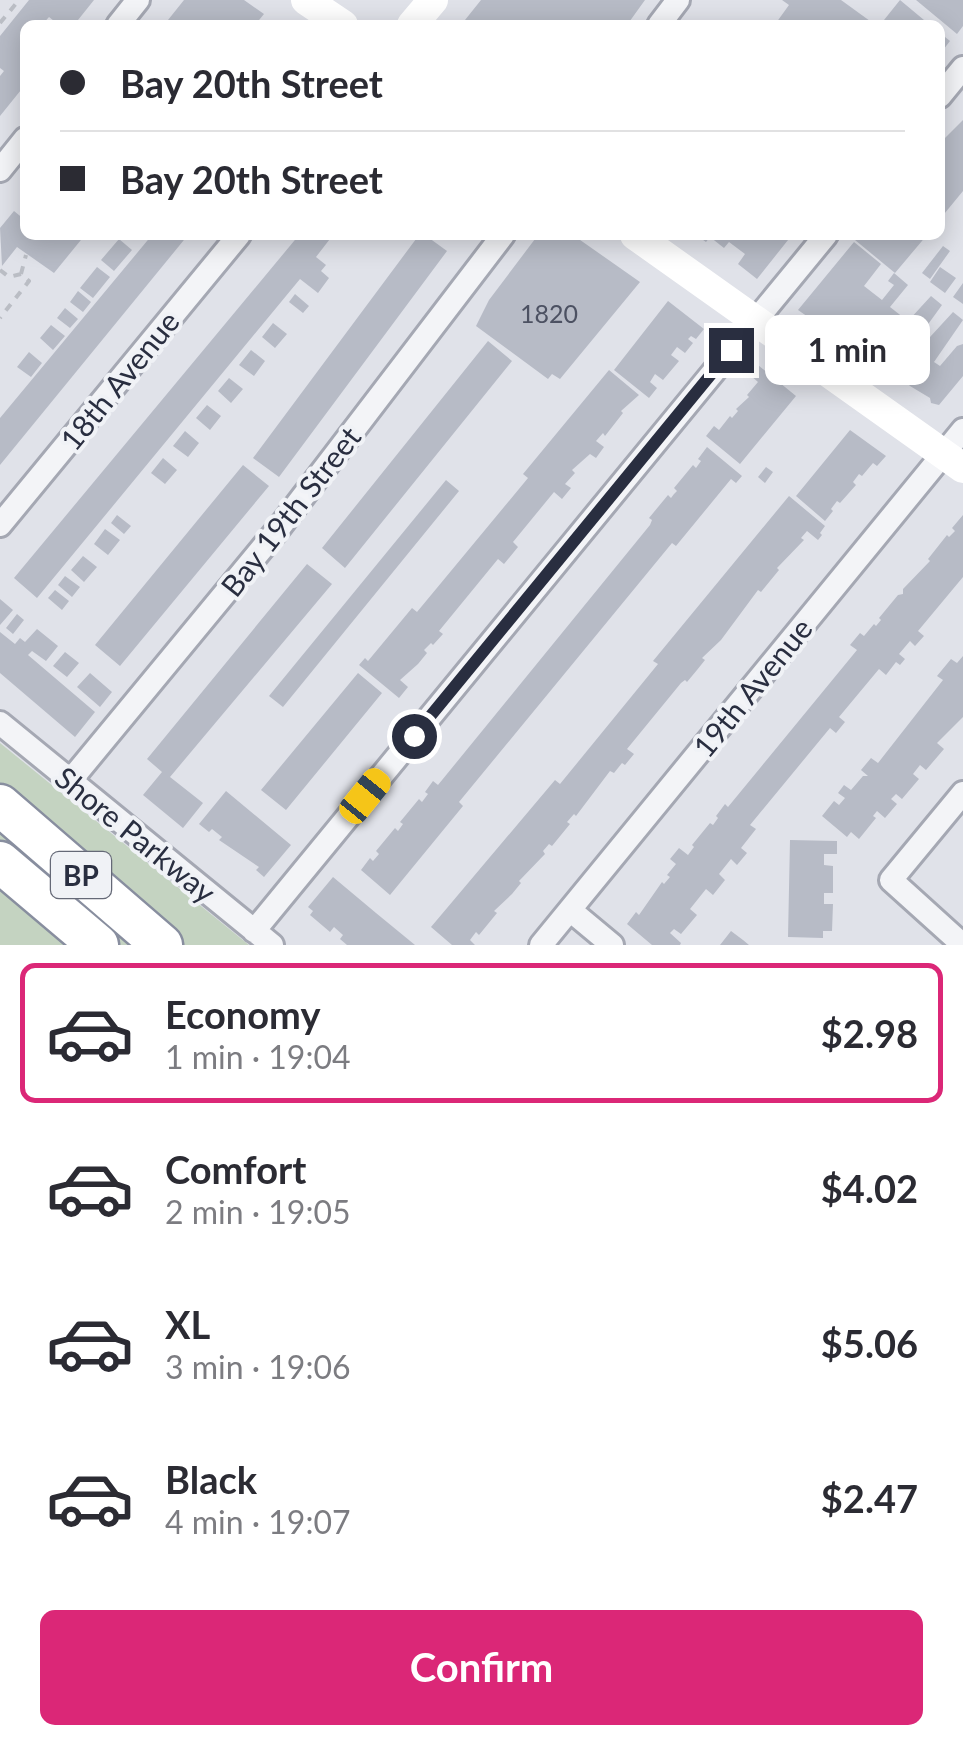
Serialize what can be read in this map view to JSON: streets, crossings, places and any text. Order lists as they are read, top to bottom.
{
  "streets": {
    "highway": ["BP"],
    "street": [
      "18th Avenue",
      "Bay 19th Street",
      "19th Avenue",
      "Shore Parkway"
    ]
  },
  "crossings": [
    ["Bay 19th Street", "Shore Parkway"]
  ],
  "house_numbers": ["1820"],
  "page": {
    "banner": ["Bay 20th Street", "Bay 20th Street"],
    "bubble": "1 min",
    "list": [
      {
        "name": "Economy",
        "note": "1 min · 19:04",
        "value": "$2.98"
      },
      {
        "name": "Comfort",
        "note": "2 min · 19:05",
        "value": "$4.02"
      },
      {
        "name": "XL",
        "note": "3 min · 19:06",
        "value": "$5.06"
      },
      {
        "name": "Black",
        "note": "4 min · 19:07",
        "value": "$2.47"
      }
    ],
    "buttons": "Confirm"
  }
}
